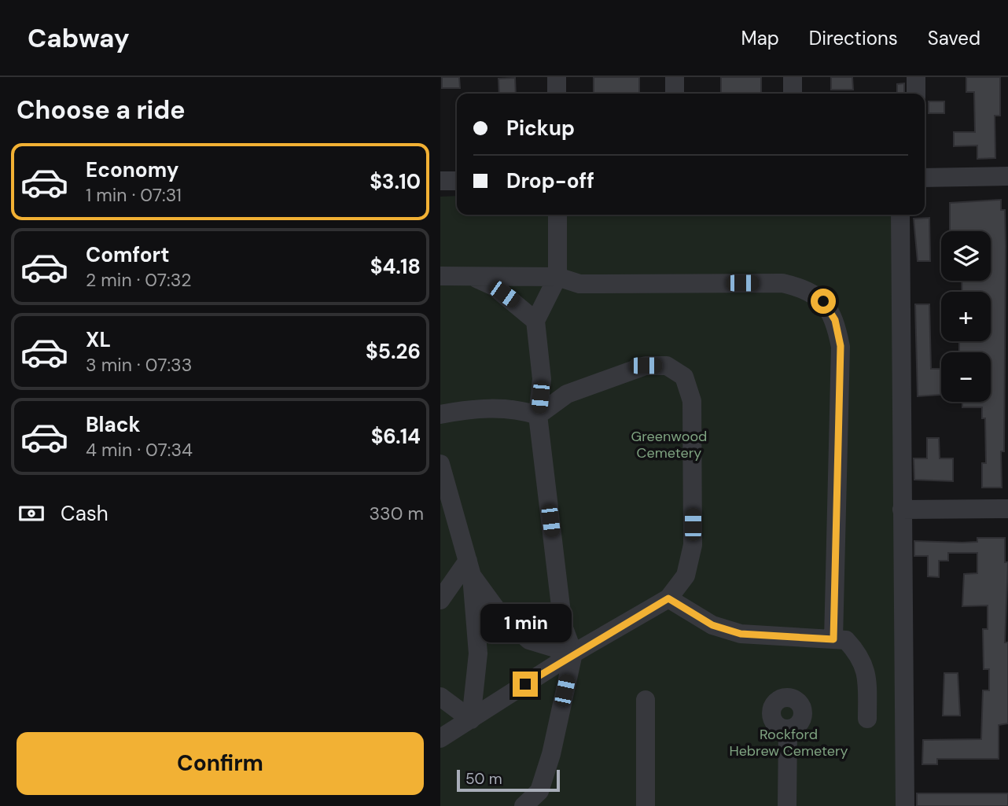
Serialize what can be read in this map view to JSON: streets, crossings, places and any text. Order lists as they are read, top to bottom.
{
  "parks": ["Greenwood Cemetery", "Rockford Hebrew Cemetery"],
  "scale_bar": "50 m",
  "page": {
    "header": "Cabway",
    "nav": ["Map", "Directions", "Saved"],
    "heading": "Choose a ride",
    "banner": ["Pickup", "Drop-off"],
    "list": [
      {
        "name": "Economy",
        "note": "1 min · 07:31",
        "value": "$3.10"
      },
      {
        "name": "Comfort",
        "note": "2 min · 07:32",
        "value": "$4.18"
      },
      {
        "name": "XL",
        "note": "3 min · 07:33",
        "value": "$5.26"
      },
      {
        "name": "Black",
        "note": "4 min · 07:34",
        "value": "$6.14"
      }
    ],
    "map_buttons": ["+", "−"],
    "pay": ["Cash", "330 m"],
    "bubble": "1 min",
    "buttons": "Confirm",
    "scale": "50 m"
  }
}
